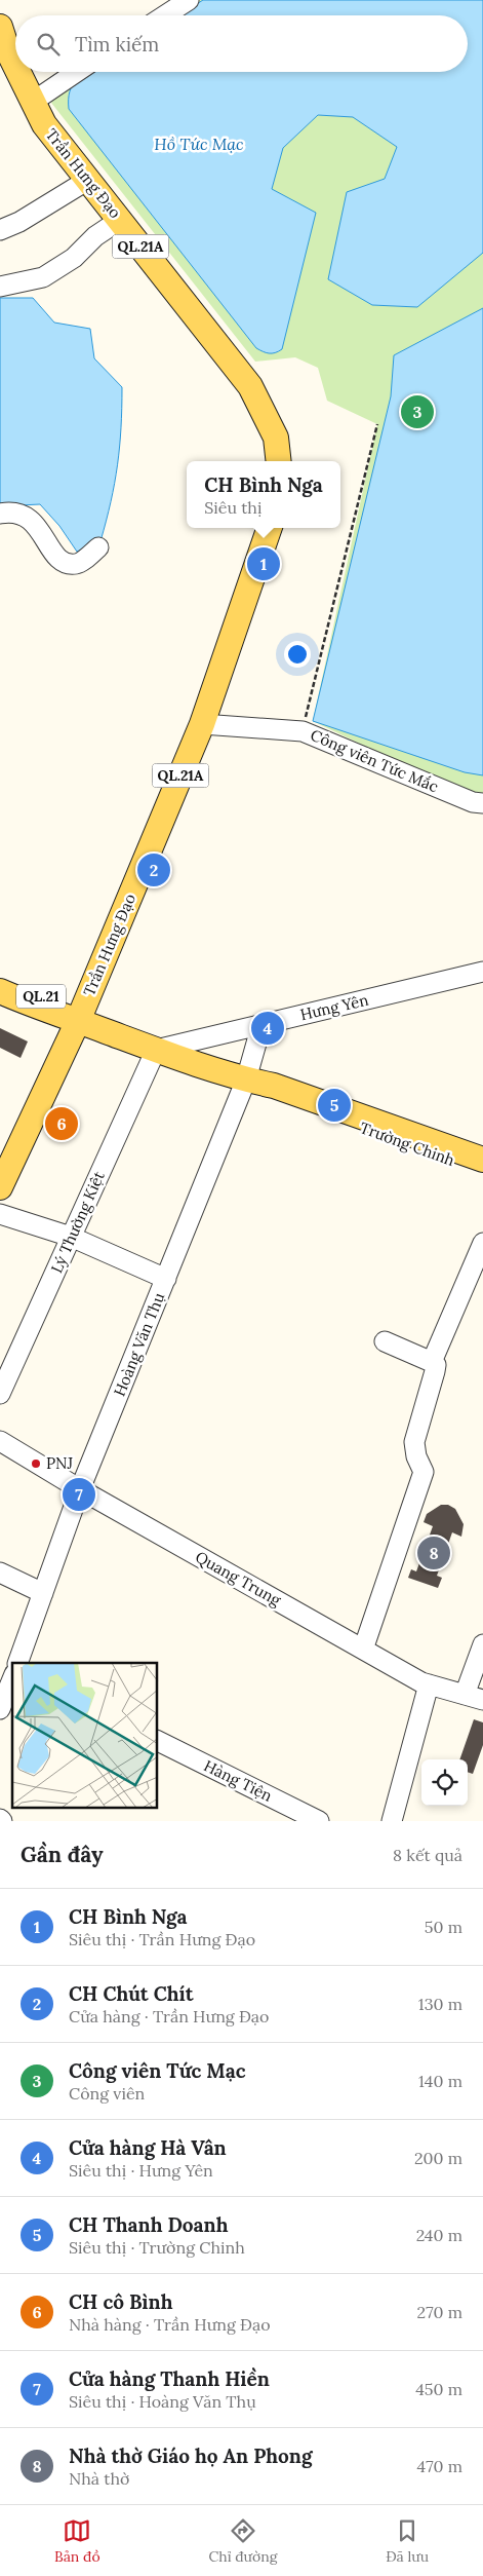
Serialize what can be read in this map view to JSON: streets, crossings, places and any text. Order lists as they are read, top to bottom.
{
  "streets": {
    "main road": [
      "Trần Hưng Đạo",
      "QL.21A",
      "QL.21",
      "Trường Chinh"
    ],
    "street": [
      "Công viên Tức Mắc",
      "Hưng Yên",
      "Lý Thường Kiệt",
      "Hoàng Văn Thụ",
      "Quang Trung",
      "Hàng Tiện"
    ]
  },
  "crossings": [
    ["Trần Hưng Đạo", "Công viên Tức Mắc"],
    ["Trần Hưng Đạo", "Trường Chinh"],
    ["Hưng Yên", "Trường Chinh"],
    ["Hưng Yên", "Lý Thường Kiệt"],
    ["Hưng Yên", "Hoàng Văn Thụ"],
    ["Trường Chinh", "Lý Thường Kiệt"],
    ["Trường Chinh", "Hoàng Văn Thụ"],
    ["Hoàng Văn Thụ", "Quang Trung"]
  ],
  "water": ["Hồ Tức Mạc"],
  "places": ["PNJ"],
  "page": {
    "search": "Tìm kiếm",
    "pins": [
      "3",
      "1",
      "2",
      "4",
      "5",
      "6",
      "7",
      "8"
    ],
    "popup": ["CH Bình Nga", "Siêu thị"],
    "heading": ["Gần đây", "8 kết quả"],
    "list": [
      {
        "mark": "1",
        "name": "CH Bình Nga",
        "note": "Siêu thị · Trần Hưng Đạo",
        "value": "50 m"
      },
      {
        "mark": "2",
        "name": "CH Chút Chít",
        "note": "Cửa hàng · Trần Hưng Đạo",
        "value": "130 m"
      },
      {
        "mark": "3",
        "name": "Công viên Tức Mạc",
        "note": "Công viên",
        "value": "140 m"
      },
      {
        "mark": "4",
        "name": "Cửa hàng Hà Vân",
        "note": "Siêu thị · Hưng Yên",
        "value": "200 m"
      },
      {
        "mark": "5",
        "name": "CH Thanh Doanh",
        "note": "Siêu thị · Trường Chinh",
        "value": "240 m"
      },
      {
        "mark": "6",
        "name": "CH cô Bình",
        "note": "Nhà hàng · Trần Hưng Đạo",
        "value": "270 m"
      },
      {
        "mark": "7",
        "name": "Cửa hàng Thanh Hiền",
        "note": "Siêu thị · Hoàng Văn Thụ",
        "value": "450 m"
      },
      {
        "mark": "8",
        "name": "Nhà thờ Giáo họ An Phong",
        "note": "Nhà thờ",
        "value": "470 m"
      }
    ],
    "nav": ["Bản đồ", "Chỉ đường", "Đã lưu"]
  }
}
